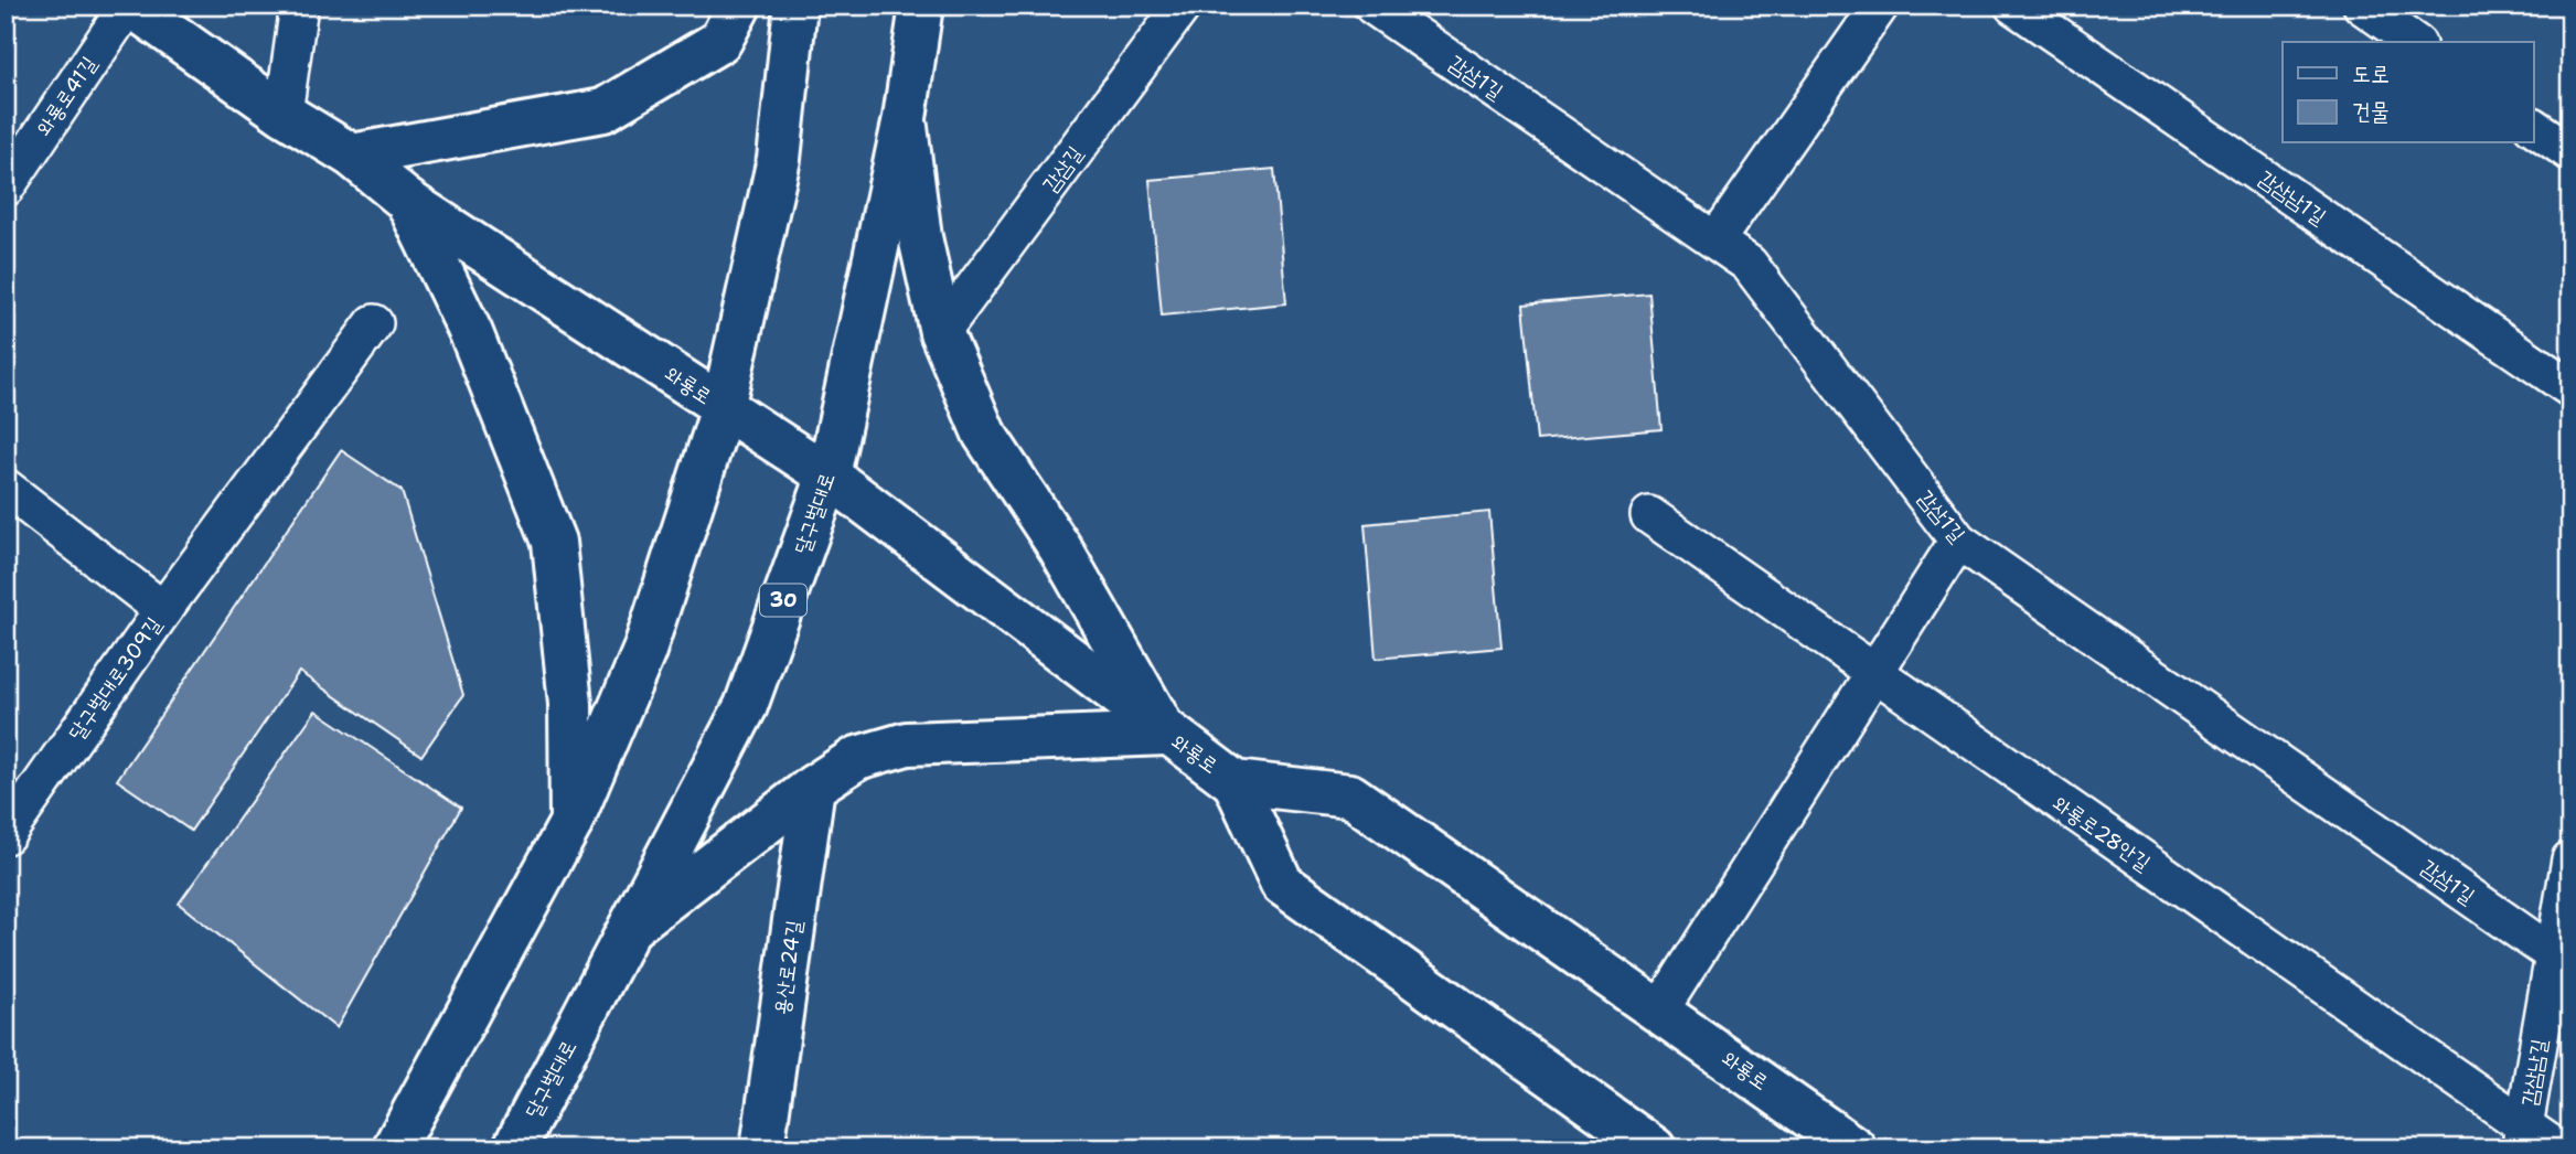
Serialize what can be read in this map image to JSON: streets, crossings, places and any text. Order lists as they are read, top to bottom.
{
  "streets": {
    "main road": [
      "와룡로",
      "달구벌대로",
      "30",
      "용산로24길"
    ],
    "street": [
      "감삼1길",
      "와룡로41길",
      "감삼길",
      "감삼남1길",
      "달구벌대로309길",
      "와룡로28안길",
      "감삼남길"
    ]
  },
  "crossings": [
    ["감삼1길", "감삼남길"],
    ["와룡로41길", "와룡로"],
    ["와룡로", "달구벌대로"],
    ["와룡로28안길", "감삼남길"]
  ],
  "legend": ["도로", "건물"]
}
